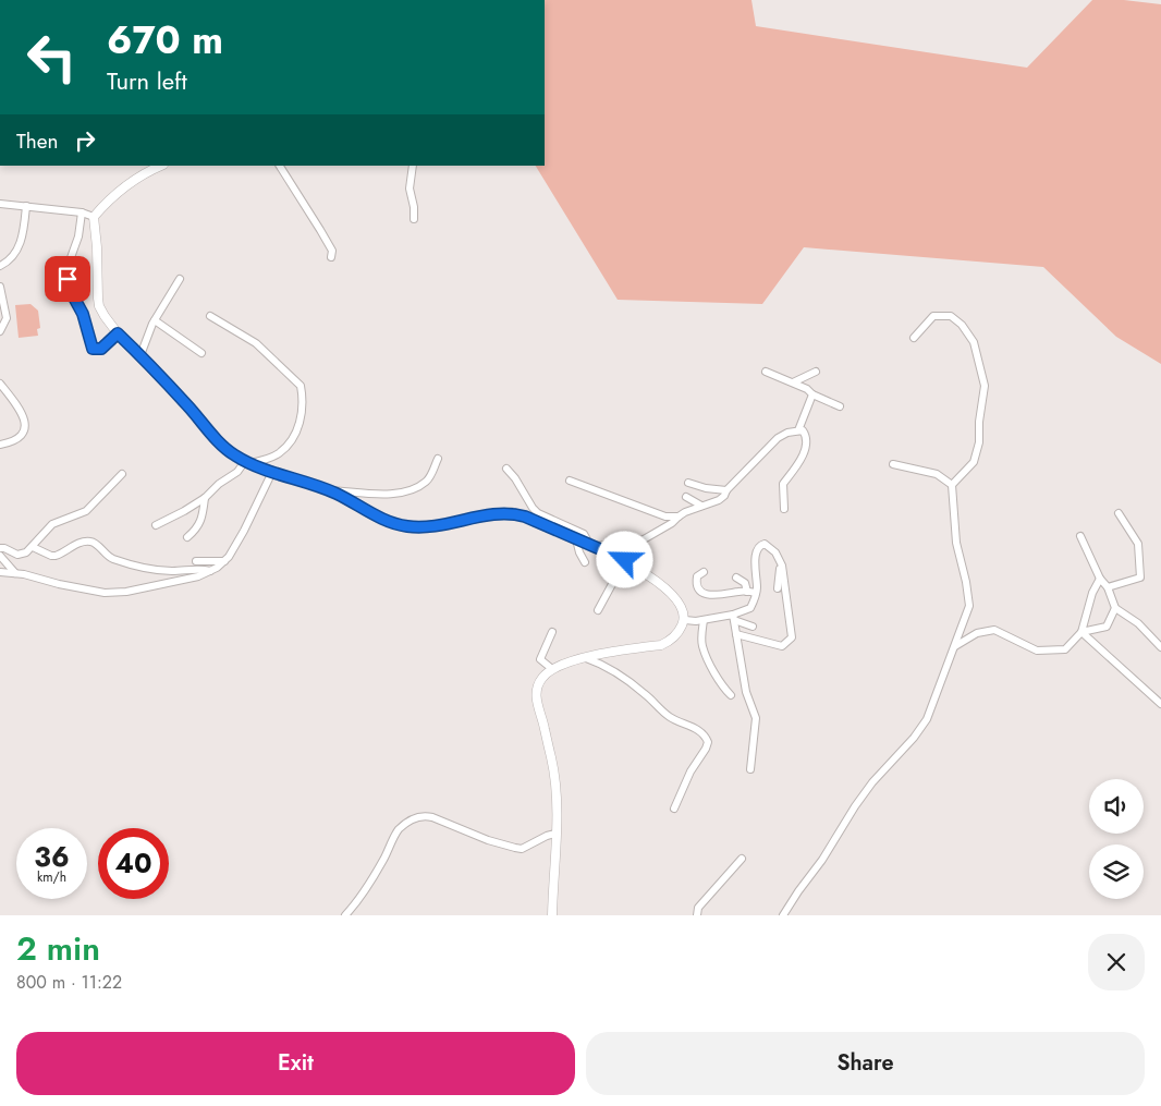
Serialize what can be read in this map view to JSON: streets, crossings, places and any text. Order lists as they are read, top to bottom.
{
  "page": {
    "turn": ["670 m", "Turn left"],
    "then": "Then",
    "speed": "36 km/h",
    "limit": "40",
    "heading": ["2 min", "800 m · 11:22"],
    "buttons": ["Exit", "Share"]
  }
}
